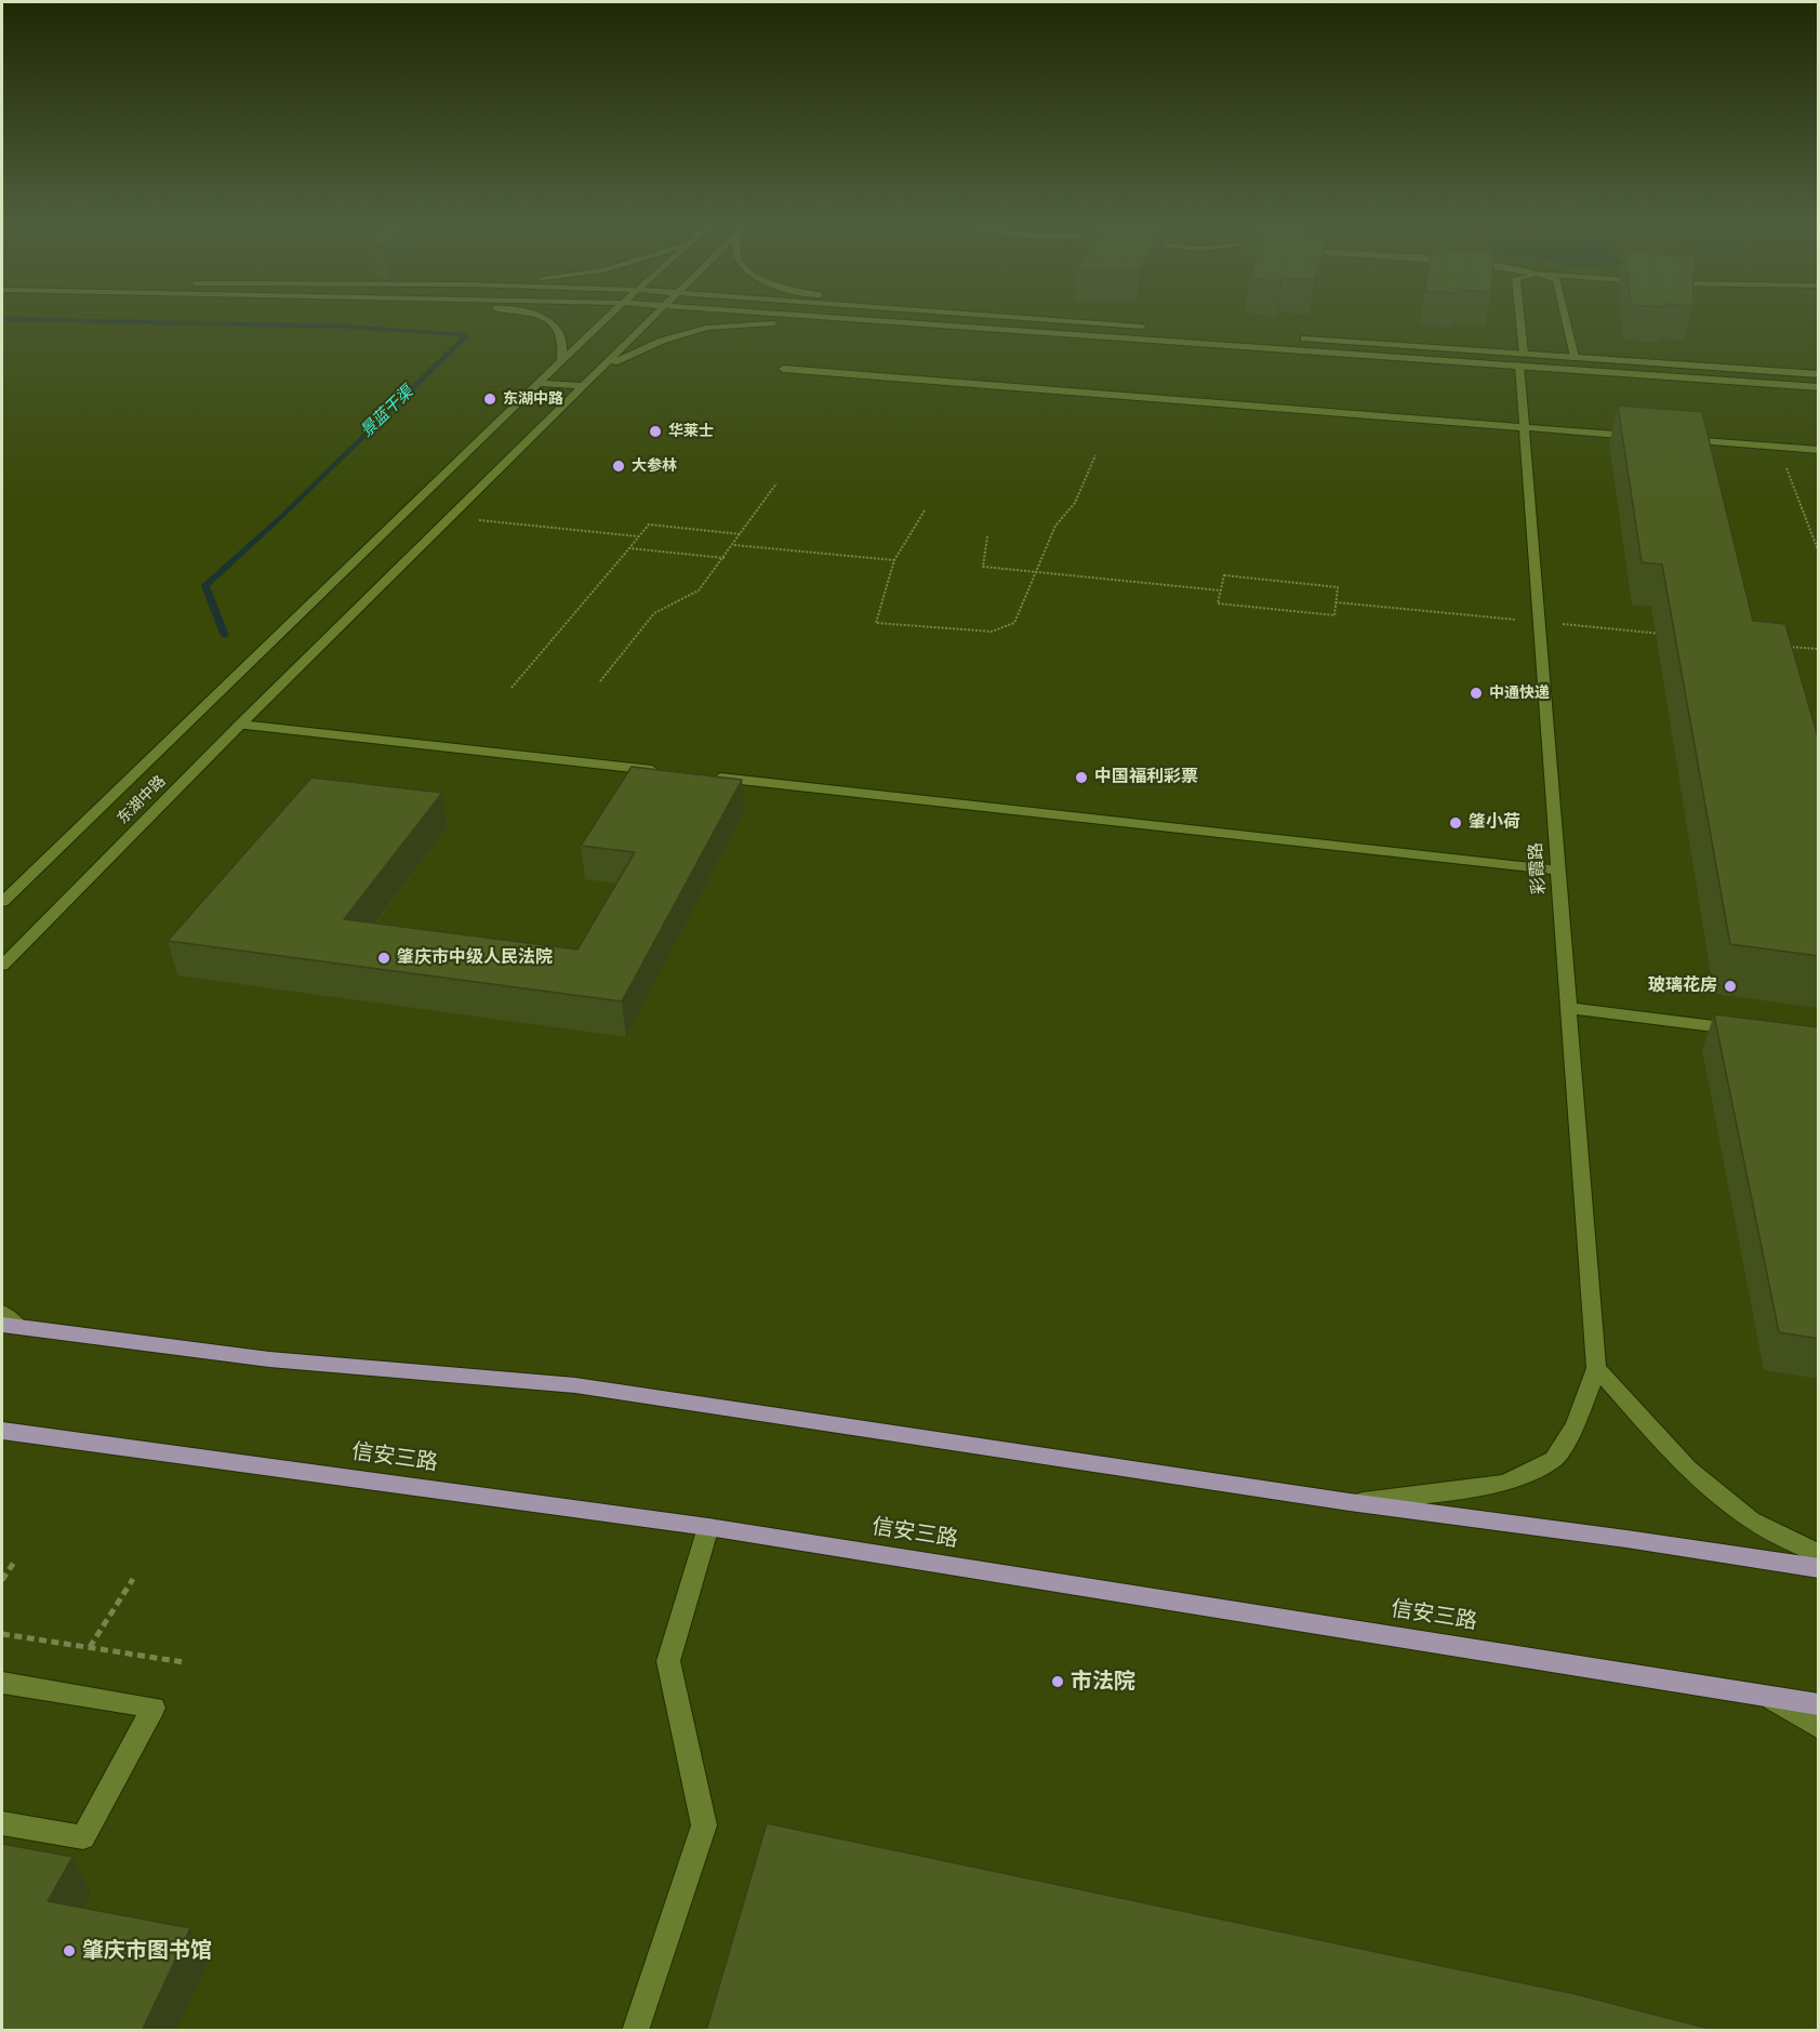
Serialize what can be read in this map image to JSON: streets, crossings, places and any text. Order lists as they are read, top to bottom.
{
  "streets": {
    "main road": ["东湖中路", "彩霞路", "信安三路"]
  },
  "water": ["景蓝干渠"],
  "places": [
    "东湖中路",
    "华莱士",
    "大参林",
    "中通快递",
    "中国福利彩票",
    "肇小荷",
    "肇庆市中级人民法院",
    "玻璃花房",
    "市法院",
    "肇庆市图书馆"
  ]
}
